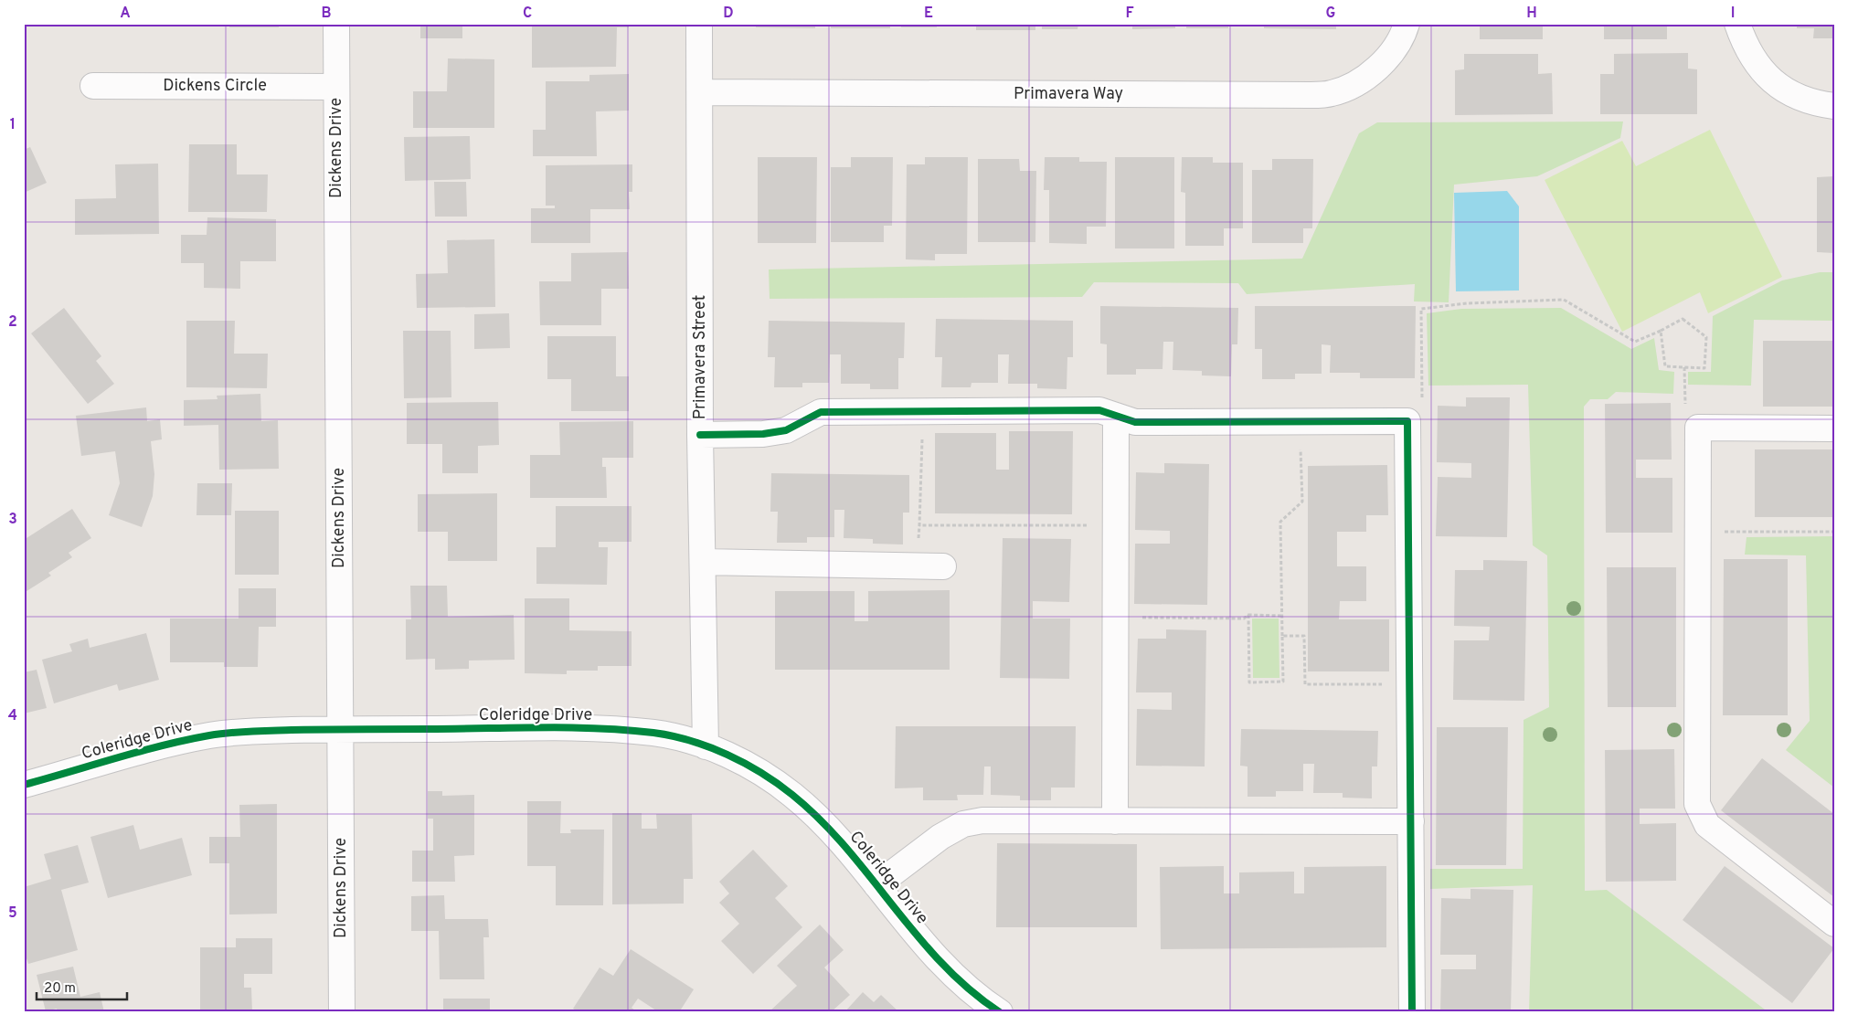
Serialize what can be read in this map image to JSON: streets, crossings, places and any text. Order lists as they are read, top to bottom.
{
  "streets": {
    "street": [
      "Dickens Circle",
      "Primavera Way",
      "Dickens Drive",
      "Primavera Street",
      "Coleridge Drive"
    ]
  },
  "crossings": [
    ["Dickens Circle", "Dickens Drive"],
    ["Primavera Way", "Primavera Street"],
    ["Dickens Drive", "Coleridge Drive"],
    ["Primavera Street", "Coleridge Drive"]
  ],
  "scale_bar": "20 m",
  "grid": {
    "columns": [
      "A",
      "B",
      "C",
      "D",
      "E",
      "F",
      "G",
      "H",
      "I"
    ],
    "rows": [
      "1",
      "2",
      "3",
      "4",
      "5"
    ]
  }
}
